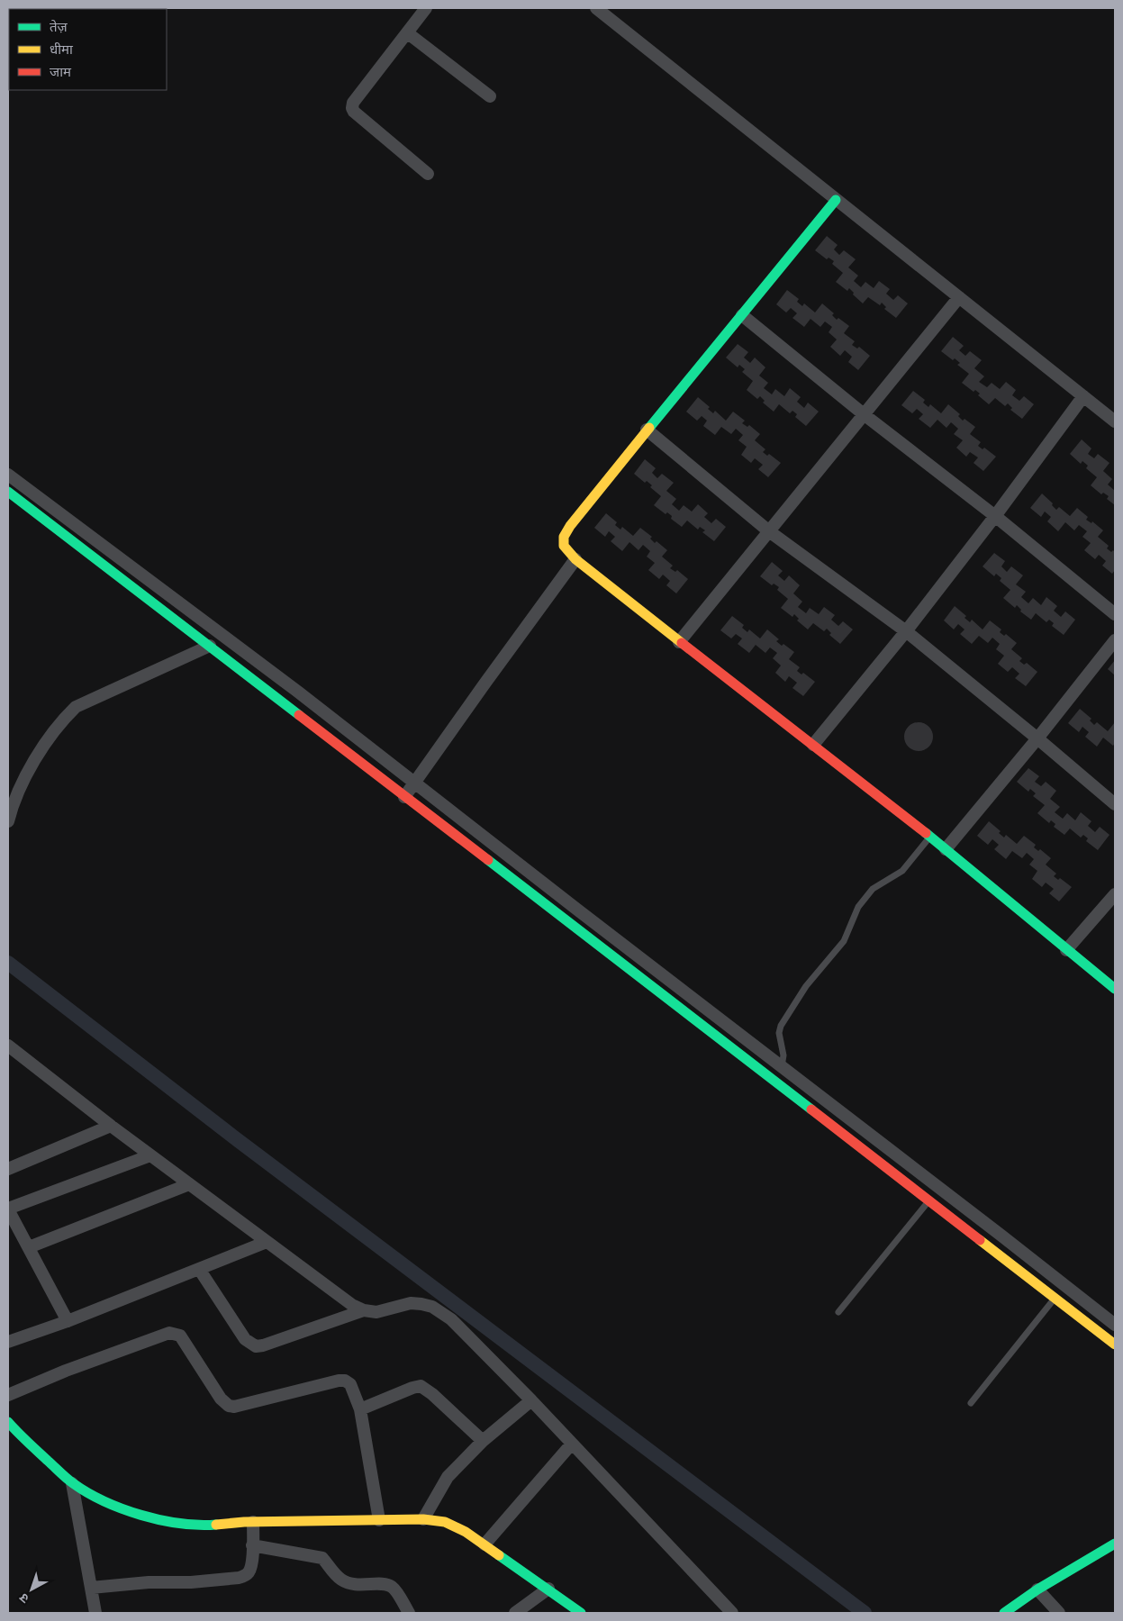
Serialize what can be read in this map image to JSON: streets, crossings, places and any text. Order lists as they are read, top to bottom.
{
  "legend": ["तेज़", "धीमा", "जाम"],
  "north": "bottom left"
}
